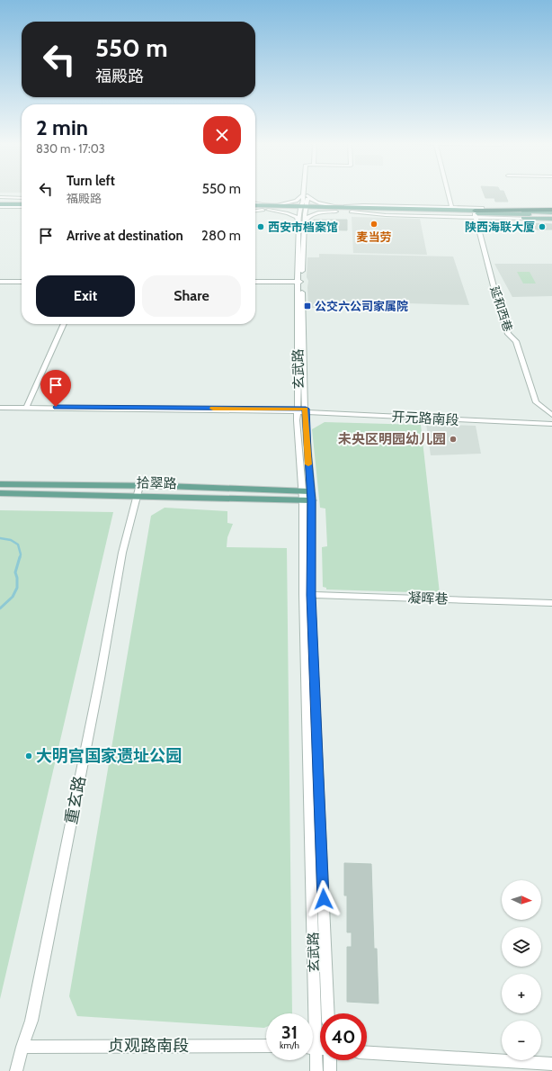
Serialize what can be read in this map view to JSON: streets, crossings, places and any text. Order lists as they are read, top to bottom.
{
  "streets": {
    "main road": ["拾翠路"],
    "street": [
      "延和西巷",
      "玄武路",
      "开元路南段",
      "凝晖巷",
      "重玄路",
      "贞观路南段"
    ]
  },
  "crossings": [
    ["玄武路", "开元路南段"],
    ["玄武路", "拾翠路"],
    ["玄武路", "凝晖巷"],
    ["拾翠路", "重玄路"],
    ["重玄路", "贞观路南段"]
  ],
  "places": {
    "other": [
      "麦当劳",
      "西安市档案馆",
      "陕西海联大厦",
      "未央区明园幼儿园",
      "大明宫国家遗址公园"
    ],
    "transit": ["公交六公司家属院"]
  },
  "north": "right",
  "page": {
    "turn": ["550 m", "福殿路"],
    "heading": ["2 min", "830 m · 17:03"],
    "list": [
      {
        "name": "Turn left",
        "note": "福殿路",
        "value": "550 m"
      },
      {
        "name": "Arrive at destination",
        "value": "280 m"
      }
    ],
    "buttons": ["Exit", "Share"],
    "map_buttons": ["+", "−"],
    "speed": "31 km/h",
    "limit": "40"
  }
}
